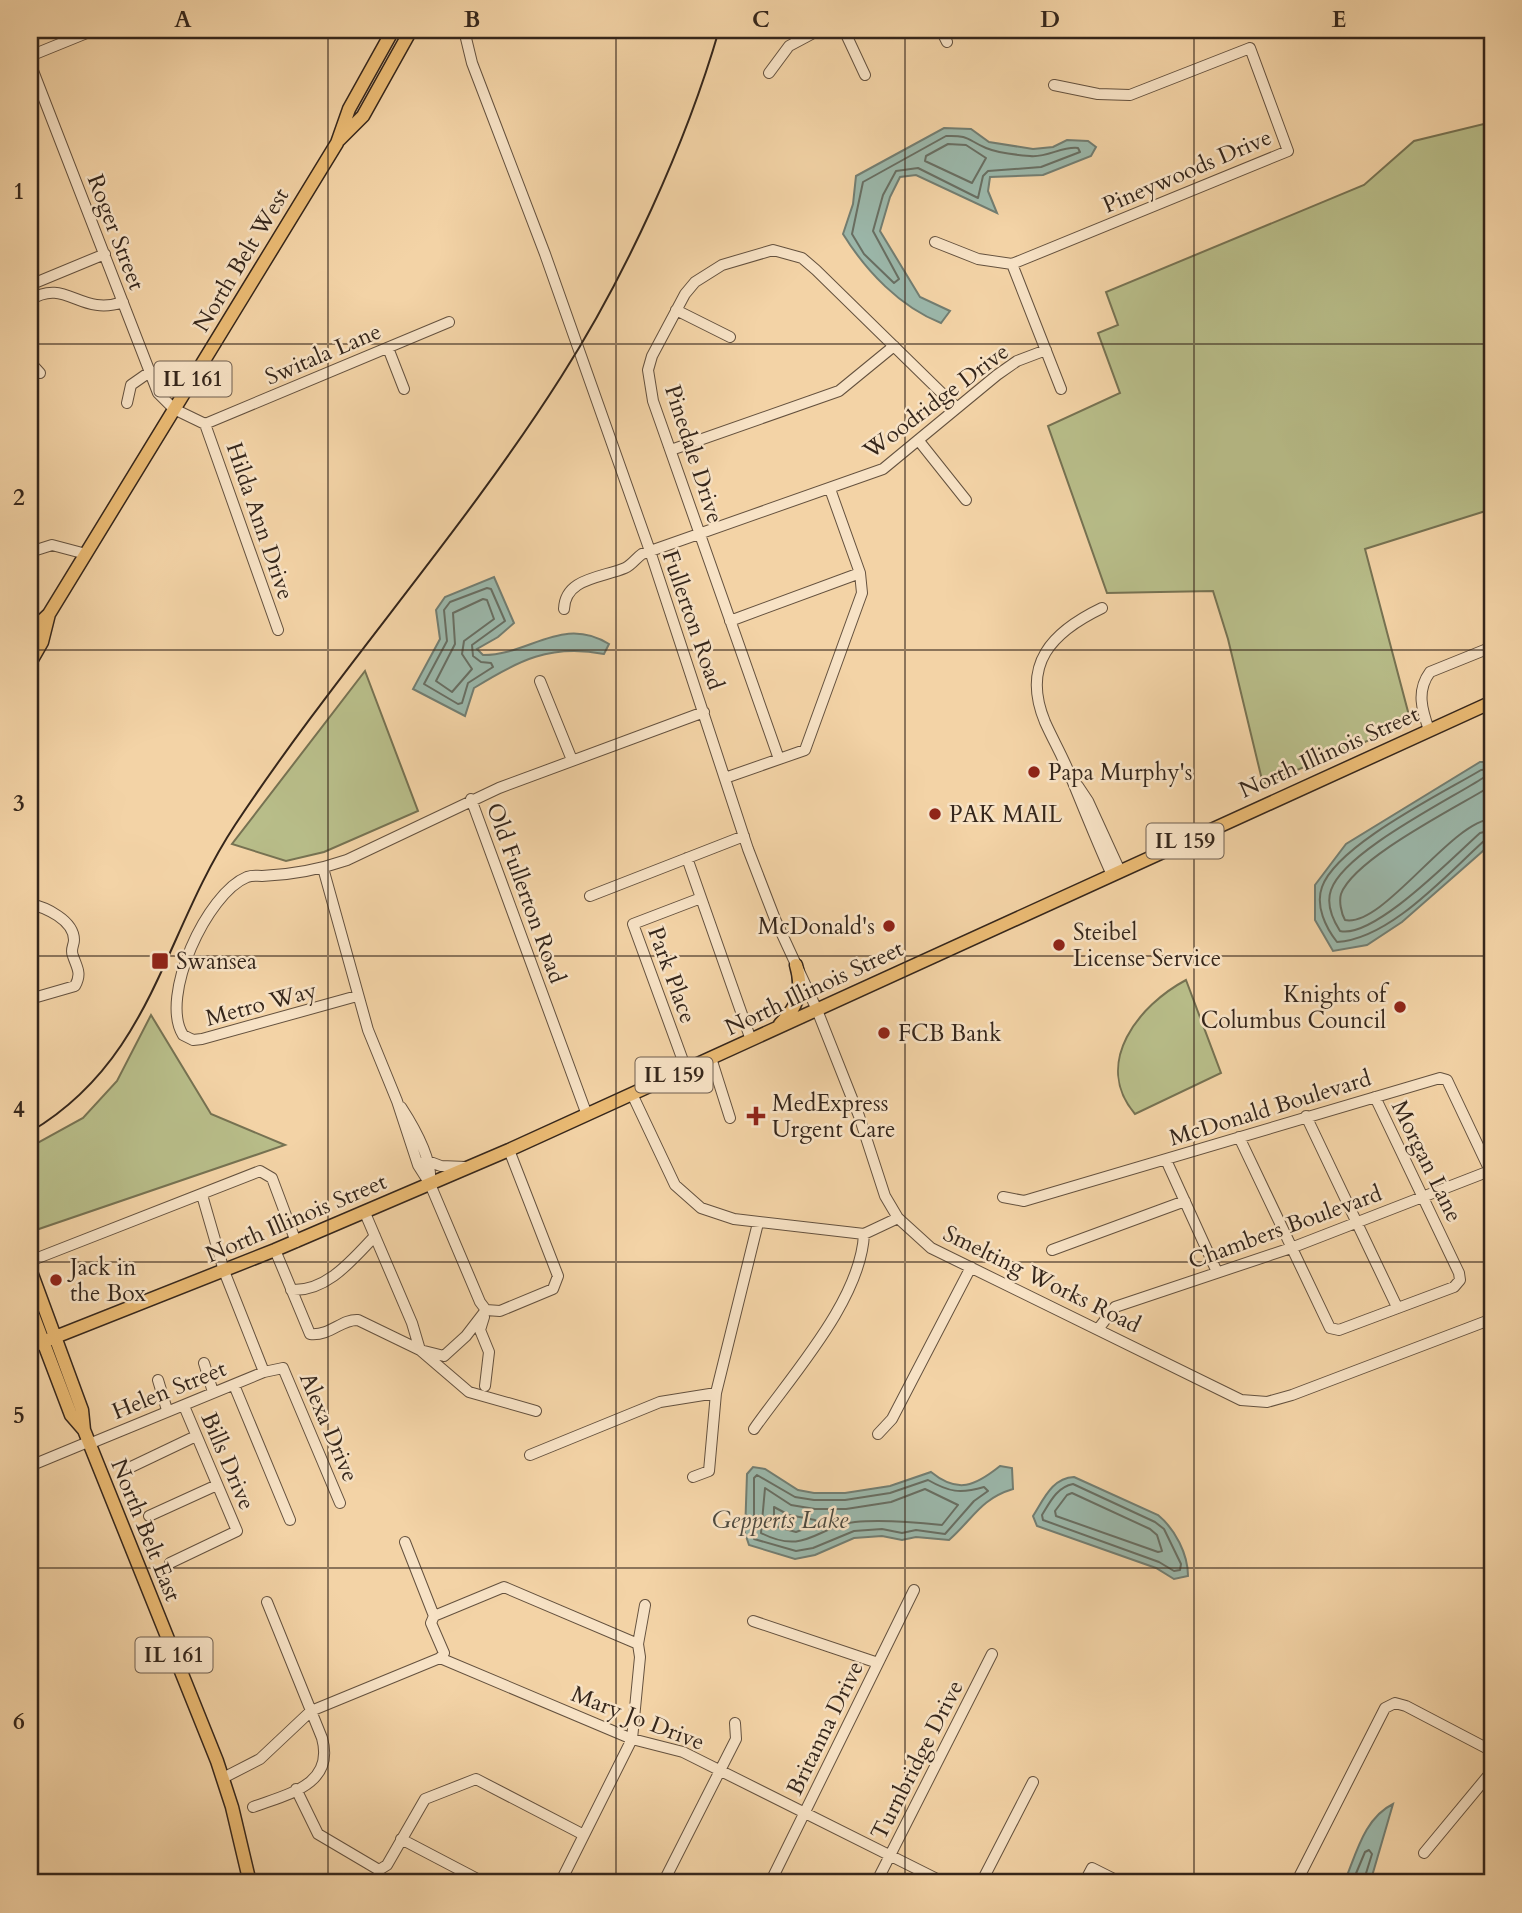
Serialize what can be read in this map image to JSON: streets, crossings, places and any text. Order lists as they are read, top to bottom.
{
  "streets": {
    "main road": [
      "North Belt West",
      "IL 161",
      "North Illinois Street",
      "IL 159",
      "North Belt East"
    ],
    "street": [
      "Pineywoods Drive",
      "Roger Street",
      "Switala Lane",
      "Woodridge Drive",
      "Pinedale Drive",
      "Hilda Ann Drive",
      "Fullerton Road",
      "Old Fullerton Road",
      "Park Place",
      "Metro Way",
      "McDonald Boulevard",
      "Morgan Lane",
      "Chambers Boulevard",
      "Smelting Works Road",
      "Helen Street",
      "Alexa Drive",
      "Bills Drive",
      "Mary Jo Drive",
      "Britanna Drive",
      "Turnbridge Drive"
    ]
  },
  "crossings": [
    ["Roger Street", "North Belt West"],
    ["Switala Lane", "Hilda Ann Drive"],
    ["IL 161", "North Illinois Street"],
    ["IL 161", "North Belt East"],
    ["Woodridge Drive", "Pinedale Drive"],
    ["Woodridge Drive", "Fullerton Road"],
    ["Fullerton Road", "North Illinois Street"],
    ["Fullerton Road", "Old Fullerton Road"],
    ["Fullerton Road", "Smelting Works Road"],
    ["North Illinois Street", "Old Fullerton Road"],
    ["North Illinois Street", "Park Place"],
    ["North Illinois Street", "Alexa Drive"],
    ["North Illinois Street", "North Belt East"],
    ["Old Fullerton Road", "Metro Way"],
    ["McDonald Boulevard", "Morgan Lane"],
    ["McDonald Boulevard", "Chambers Boulevard"],
    ["Morgan Lane", "Chambers Boulevard"],
    ["Chambers Boulevard", "Smelting Works Road"],
    ["Helen Street", "Alexa Drive"],
    ["Helen Street", "Bills Drive"],
    ["Helen Street", "North Belt East"],
    ["Mary Jo Drive", "Britanna Drive"],
    ["Mary Jo Drive", "Turnbridge Drive"]
  ],
  "water": ["Gepperts Lake"],
  "places": {
    "other": [
      "Papa Murphy's",
      "PAK MAIL",
      "McDonald's",
      "Steibel License Service",
      "Knights of Columbus Council",
      "FCB Bank",
      "Jack in the Box"
    ],
    "transit": ["Swansea"],
    "health": ["MedExpress Urgent Care"]
  },
  "grid": {
    "columns": [
      "A",
      "B",
      "C",
      "D",
      "E"
    ],
    "rows": [
      "1",
      "2",
      "3",
      "4",
      "5",
      "6"
    ]
  }
}
